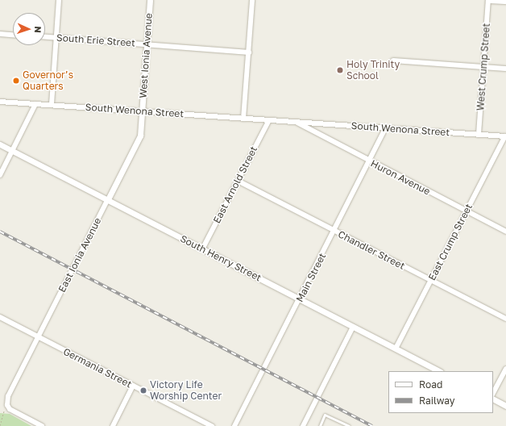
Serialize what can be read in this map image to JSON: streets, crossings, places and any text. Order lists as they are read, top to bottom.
{
  "streets": {
    "street": [
      "South Erie Street",
      "West Ionia Avenue",
      "West Crump Street",
      "South Wenona Street",
      "Huron Avenue",
      "East Arnold Street",
      "East Crump Street",
      "Chandler Street",
      "East Ionia Avenue",
      "South Henry Street",
      "Main Street",
      "Germania Street"
    ]
  },
  "crossings": [
    ["South Erie Street", "West Ionia Avenue"],
    ["West Ionia Avenue", "South Wenona Street"],
    ["West Ionia Avenue", "East Ionia Avenue"],
    ["West Crump Street", "South Wenona Street"],
    ["South Wenona Street", "Huron Avenue"],
    ["South Wenona Street", "East Arnold Street"],
    ["South Wenona Street", "East Crump Street"],
    ["South Wenona Street", "East Ionia Avenue"],
    ["South Wenona Street", "Main Street"],
    ["Huron Avenue", "East Crump Street"],
    ["Huron Avenue", "Main Street"],
    ["East Arnold Street", "Chandler Street"],
    ["East Arnold Street", "South Henry Street"],
    ["East Crump Street", "Chandler Street"],
    ["East Crump Street", "South Henry Street"],
    ["Chandler Street", "Main Street"],
    ["East Ionia Avenue", "South Henry Street"],
    ["East Ionia Avenue", "Germania Street"],
    ["South Henry Street", "Main Street"]
  ],
  "places": ["Holy Trinity School", "Governor’s Quarters", "Victory Life Worship Center"],
  "legend": ["Road", "Railway"],
  "north": "right"
}
